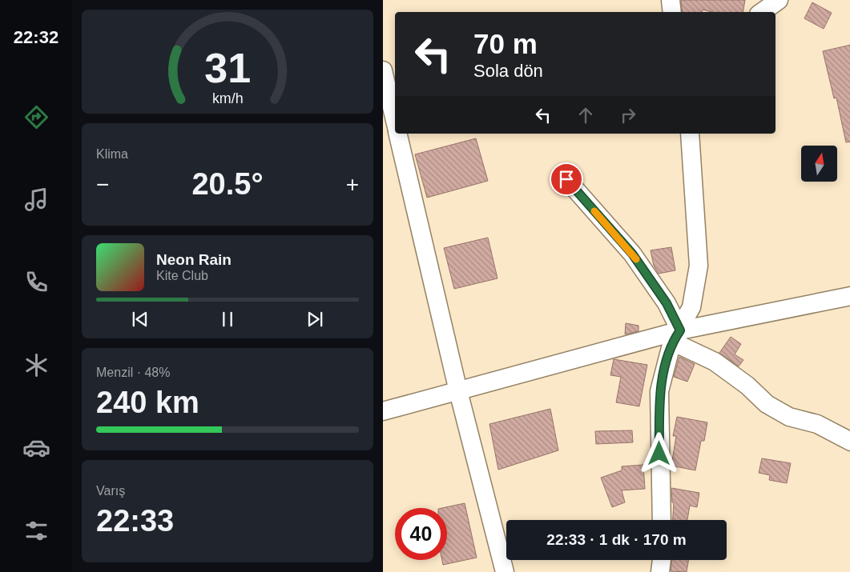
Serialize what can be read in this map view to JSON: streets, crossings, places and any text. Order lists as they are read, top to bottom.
{
  "north": "top",
  "page": {
    "tabs": "22:32",
    "turn": ["70 m", "Sola dön"],
    "tile": [
      "Klima",
      ["Menzil · 48%", "240 km"],
      ["Varış", "22:33"]
    ],
    "heat": ["−", "20.5°", "+"],
    "song": ["Neon Rain", "Kite Club"],
    "limit": "40",
    "trip": "22:33 · 1 dk · 170 m",
    "gauge": ["31", "km/h"]
  }
}
